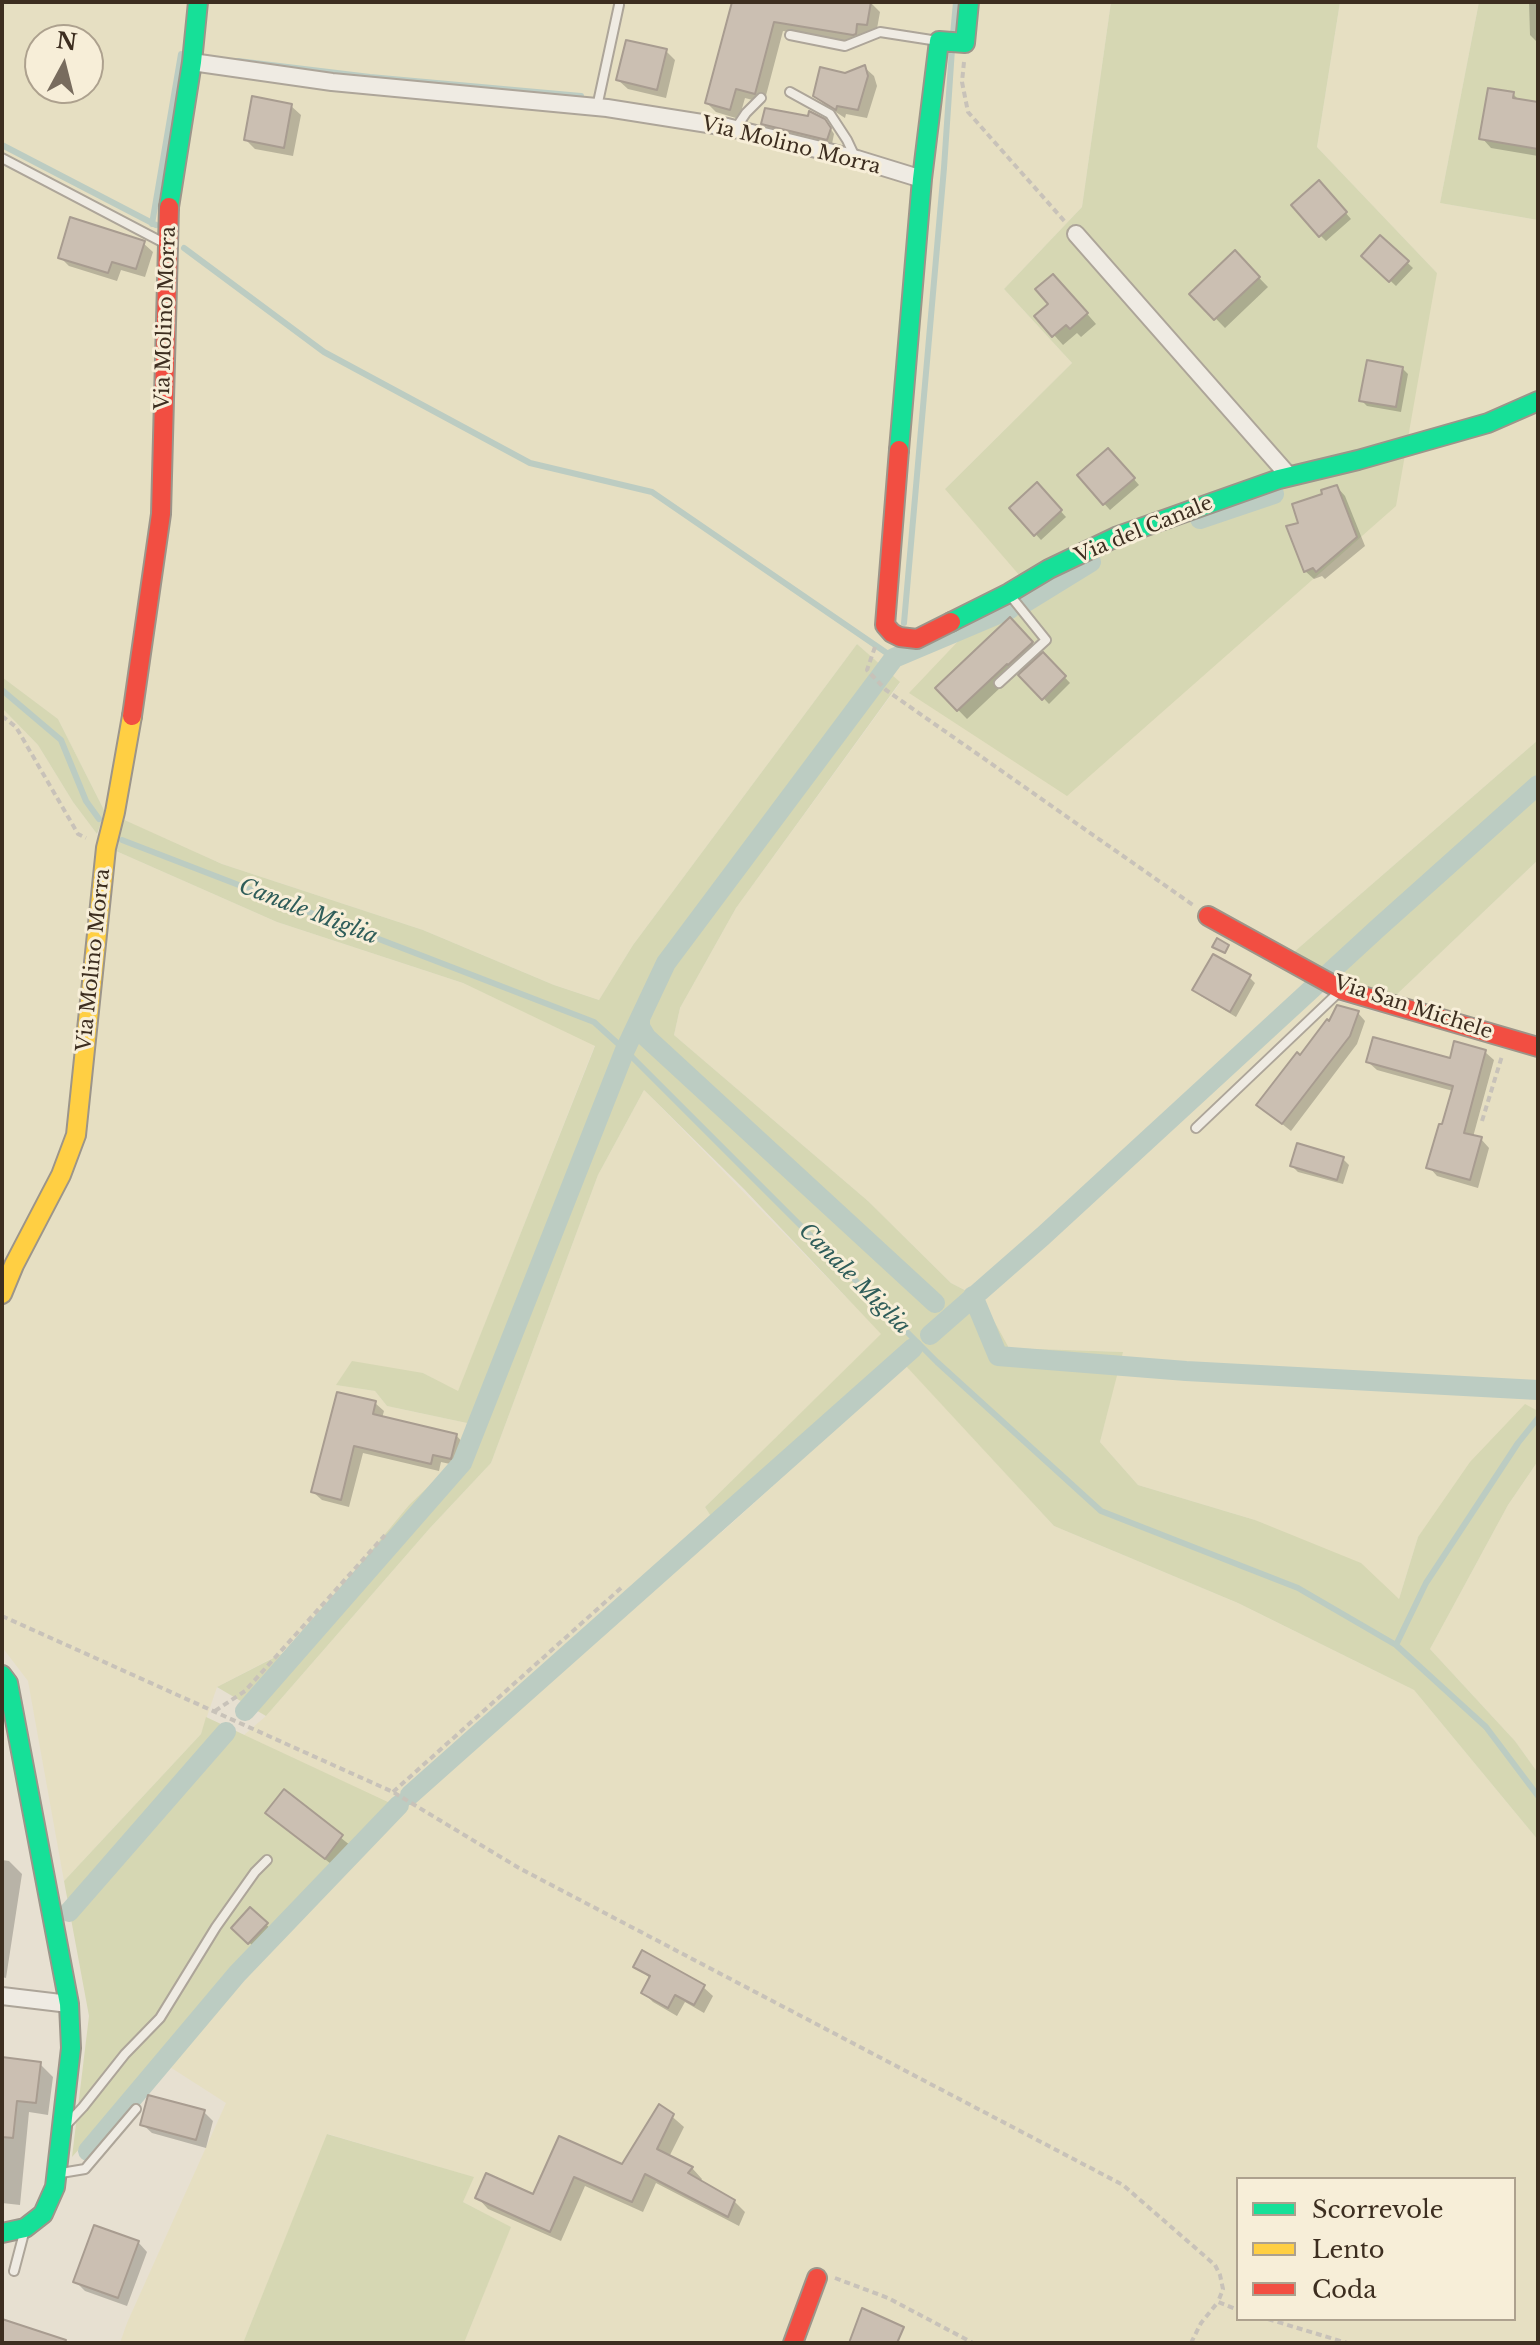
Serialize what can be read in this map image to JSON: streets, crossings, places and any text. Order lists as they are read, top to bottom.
{
  "streets": {
    "street": ["Via Molino Morra", "Via del Canale", "Via San Michele"]
  },
  "crossings": [
    ["Via Molino Morra", "Via del Canale"]
  ],
  "water": ["Canale Miglia"],
  "legend": ["Scorrevole", "Lento", "Coda"],
  "north": "top"
}
